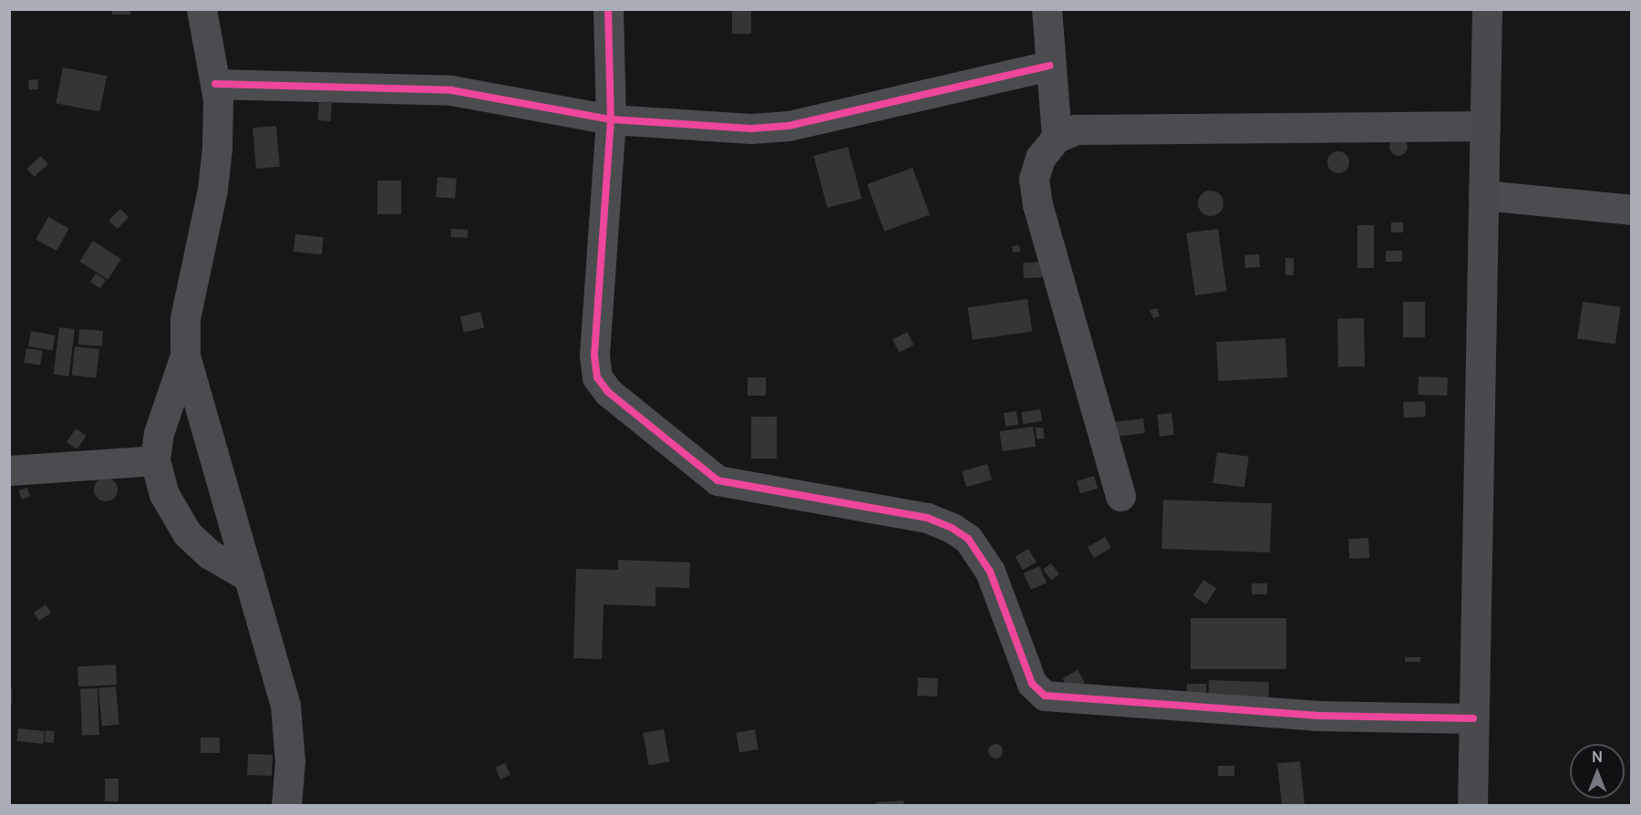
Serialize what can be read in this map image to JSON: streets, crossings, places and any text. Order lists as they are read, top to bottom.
{
  "north": "top"
}
